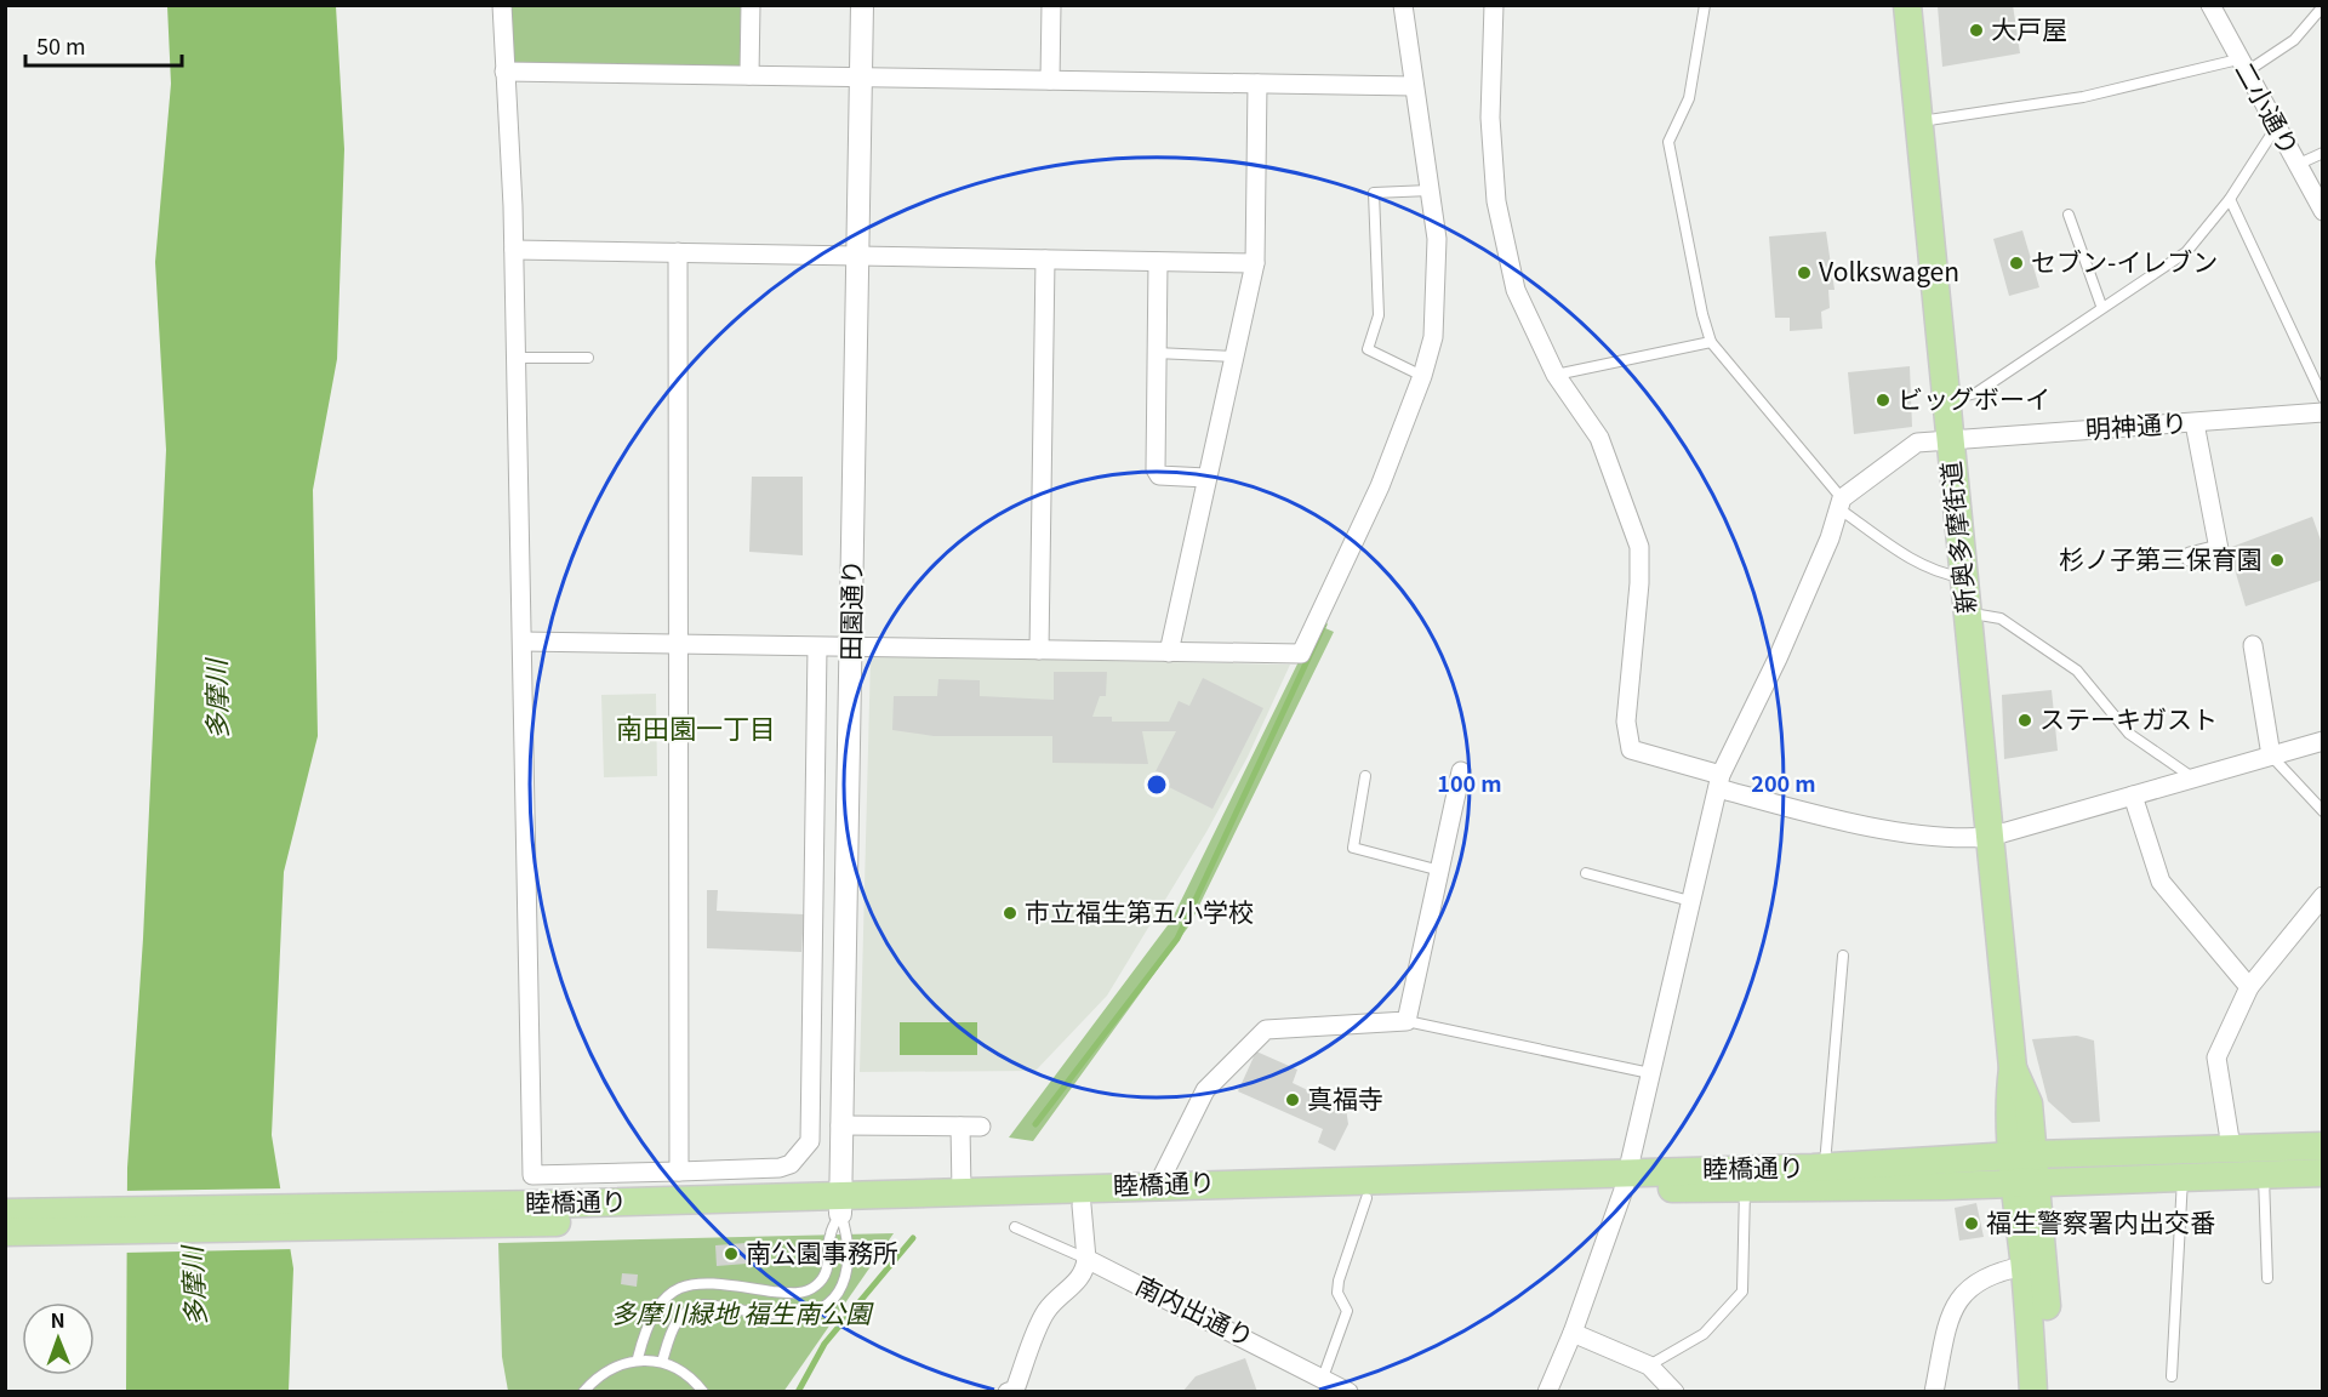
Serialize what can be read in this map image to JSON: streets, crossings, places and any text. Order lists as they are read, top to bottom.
{
  "streets": {
    "main road": ["新奥多摩街道", "睦橋通り"],
    "street": [
      "二小通り",
      "明神通り",
      "田園通り",
      "南内出通り"
    ]
  },
  "crossings": [
    ["明神通り", "新奥多摩街道"],
    ["新奥多摩街道", "睦橋通り"],
    ["田園通り", "睦橋通り"]
  ],
  "districts": ["南田園一丁目"],
  "water": ["多摩川"],
  "parks": ["多摩川緑地 福生南公園"],
  "places": [
    "大戸屋",
    "セブン-イレブン",
    "Volkswagen",
    "ビッグボーイ",
    "杉ノ子第三保育園",
    "ステーキガスト",
    "市立福生第五小学校",
    "真福寺",
    "福生警察署内出交番",
    "南公園事務所"
  ],
  "scale_bar": "50 m",
  "north": "top",
  "rings": ["100 m", "200 m"]
}
